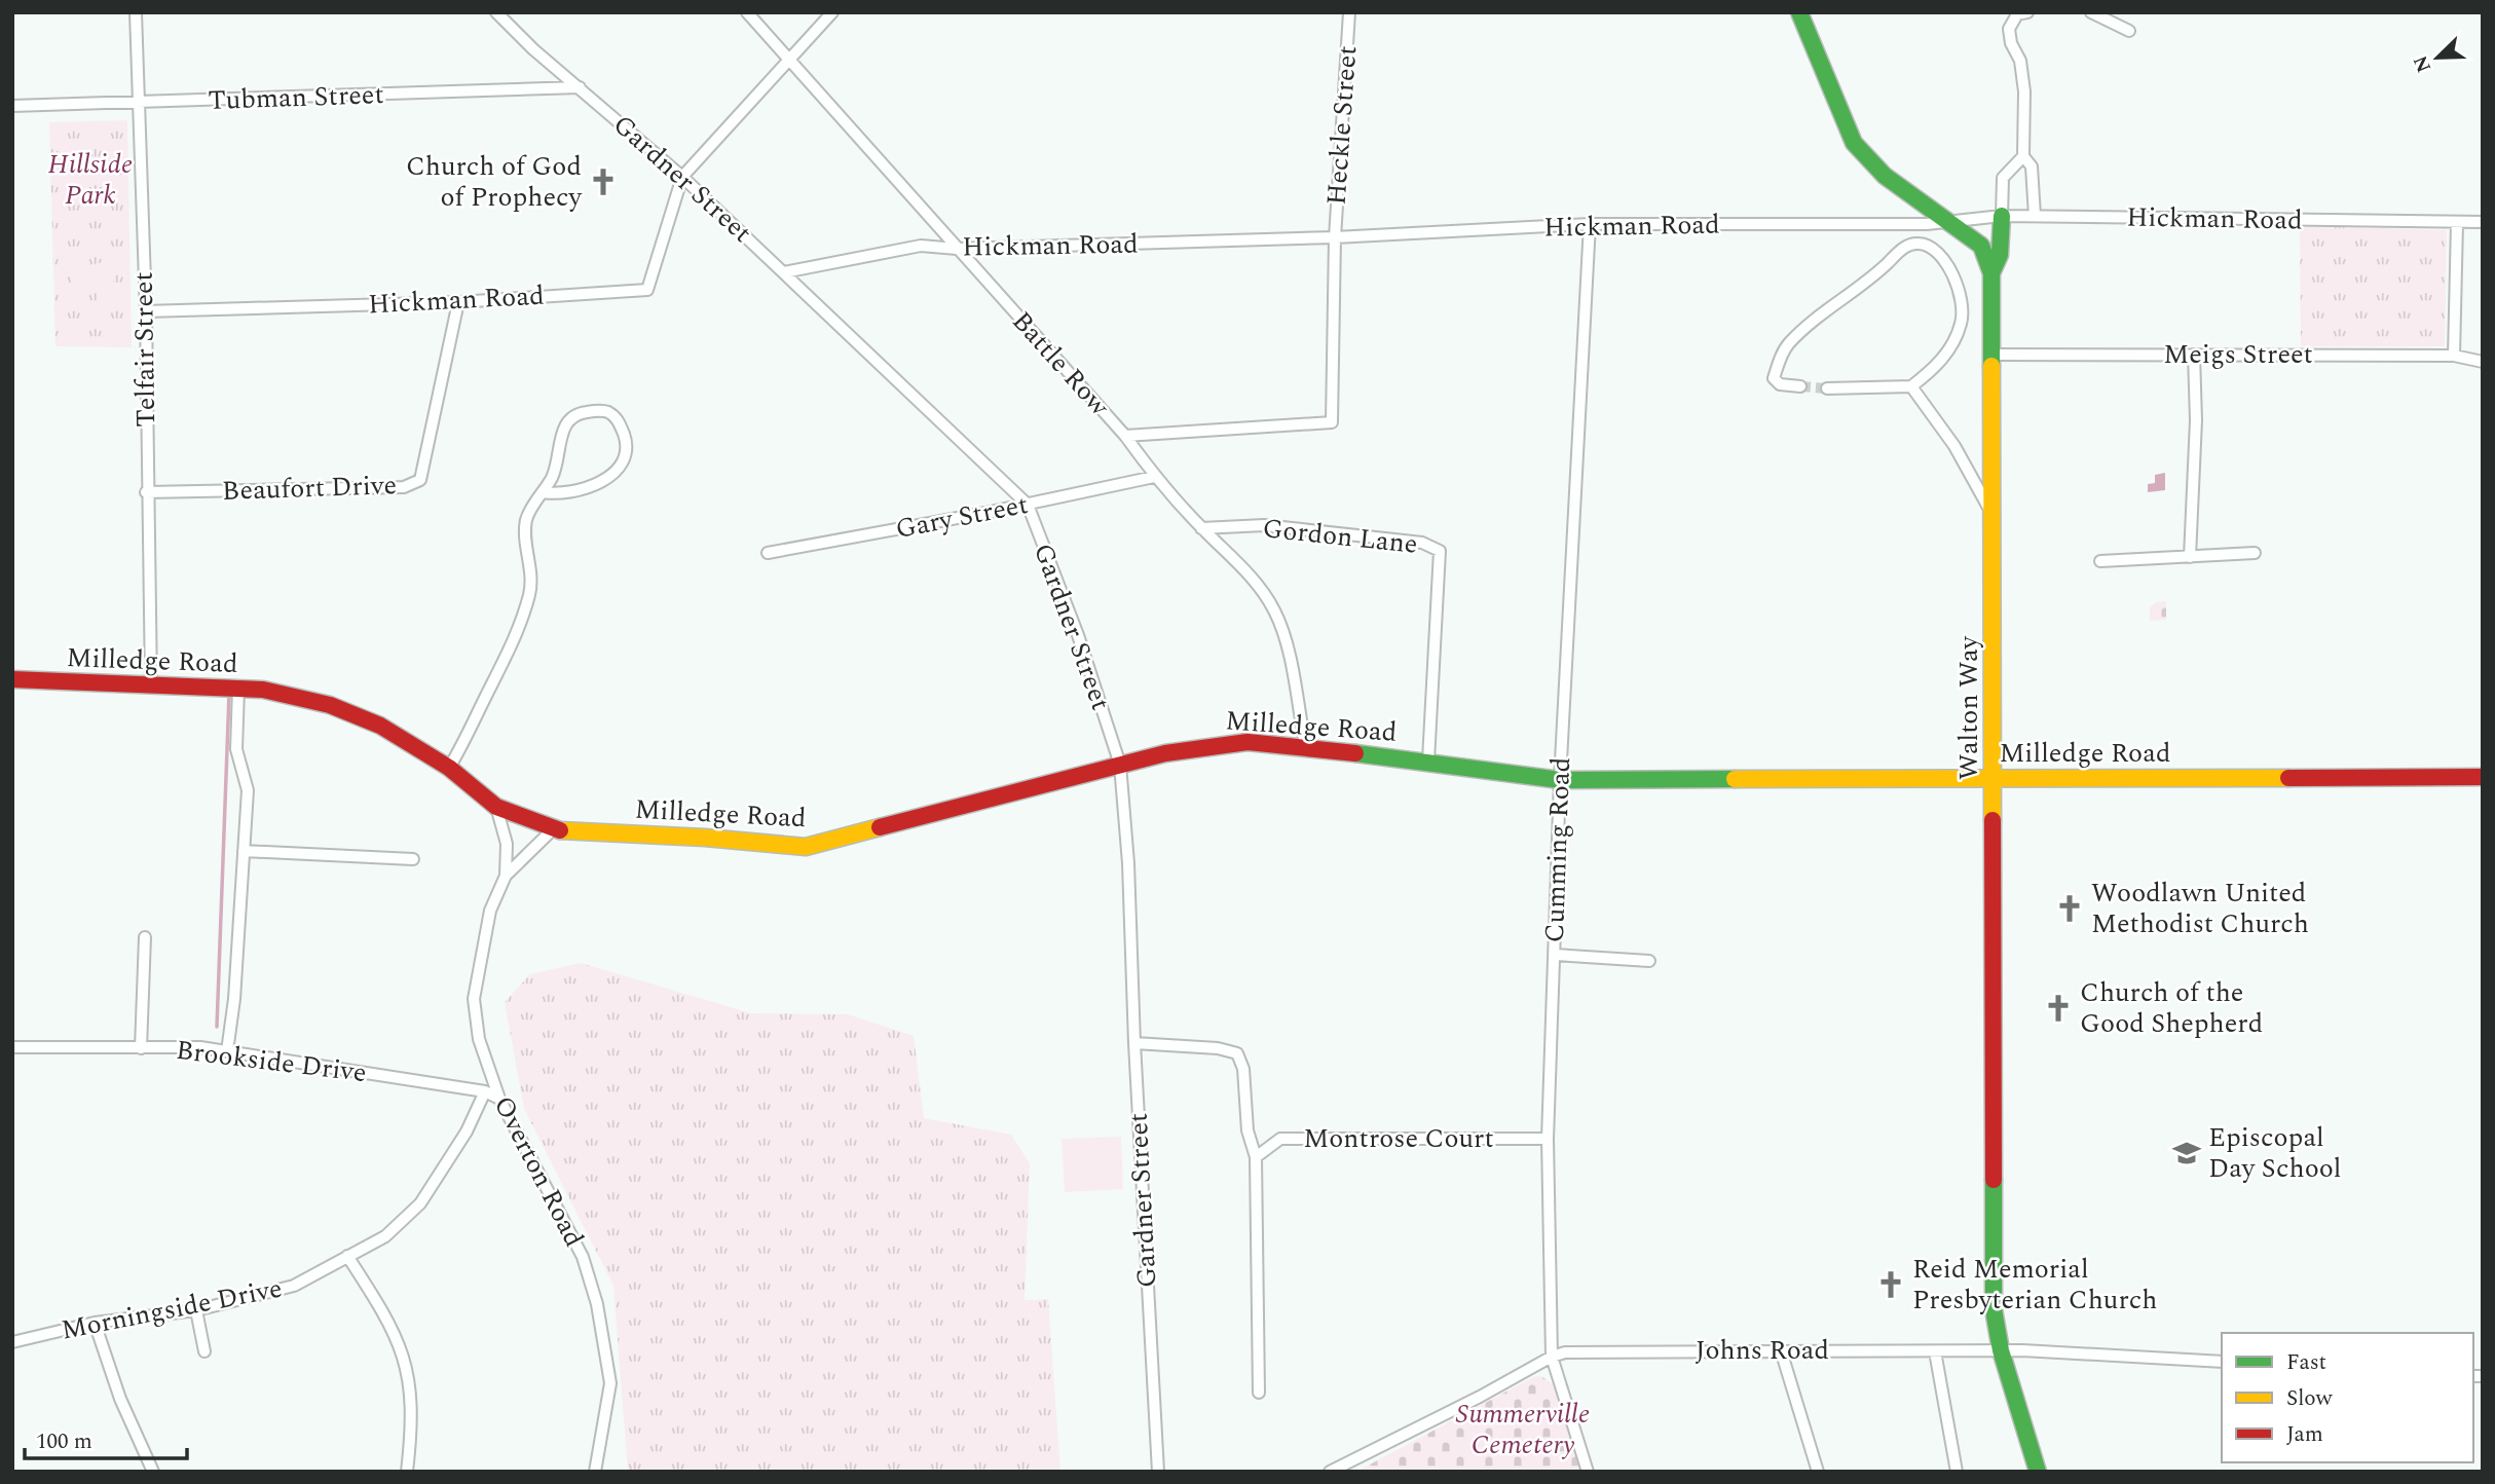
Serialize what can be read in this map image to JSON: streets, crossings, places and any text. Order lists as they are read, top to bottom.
{
  "streets": {
    "street": [
      "Tubman Street",
      "Heckle Street",
      "Gardner Street",
      "Hickman Road",
      "Telfair Street",
      "Meigs Street",
      "Battle Row",
      "Beaufort Drive",
      "Gary Street",
      "Gordon Lane",
      "Milledge Road",
      "Walton Way",
      "Cumming Road",
      "Brookside Drive",
      "Montrose Court",
      "Overton Road",
      "Morningside Drive",
      "Johns Road"
    ]
  },
  "crossings": [
    ["Tubman Street", "Gardner Street"],
    ["Tubman Street", "Telfair Street"],
    ["Heckle Street", "Hickman Road"],
    ["Gardner Street", "Hickman Road"],
    ["Gardner Street", "Gary Street"],
    ["Gardner Street", "Milledge Road"],
    ["Hickman Road", "Telfair Street"],
    ["Hickman Road", "Battle Row"],
    ["Hickman Road", "Beaufort Drive"],
    ["Hickman Road", "Walton Way"],
    ["Hickman Road", "Cumming Road"],
    ["Telfair Street", "Beaufort Drive"],
    ["Telfair Street", "Milledge Road"],
    ["Meigs Street", "Walton Way"],
    ["Battle Row", "Gary Street"],
    ["Battle Row", "Gordon Lane"],
    ["Battle Row", "Milledge Road"],
    ["Gordon Lane", "Milledge Road"],
    ["Milledge Road", "Walton Way"],
    ["Milledge Road", "Cumming Road"],
    ["Milledge Road", "Overton Road"],
    ["Walton Way", "Johns Road"],
    ["Cumming Road", "Montrose Court"],
    ["Cumming Road", "Johns Road"],
    ["Brookside Drive", "Morningside Drive"]
  ],
  "parks": ["Hillside Park", "Summerville Cemetery"],
  "places": {
    "church": [
      "Church of God of Prophecy",
      "Woodlawn United Methodist Church",
      "Church of the Good Shepherd",
      "Reid Memorial Presbyterian Church"
    ],
    "school or university": ["Episcopal Day School"]
  },
  "legend": ["Fast", "Slow", "Jam"],
  "scale_bar": "100 m",
  "north": "bottom left"
}
